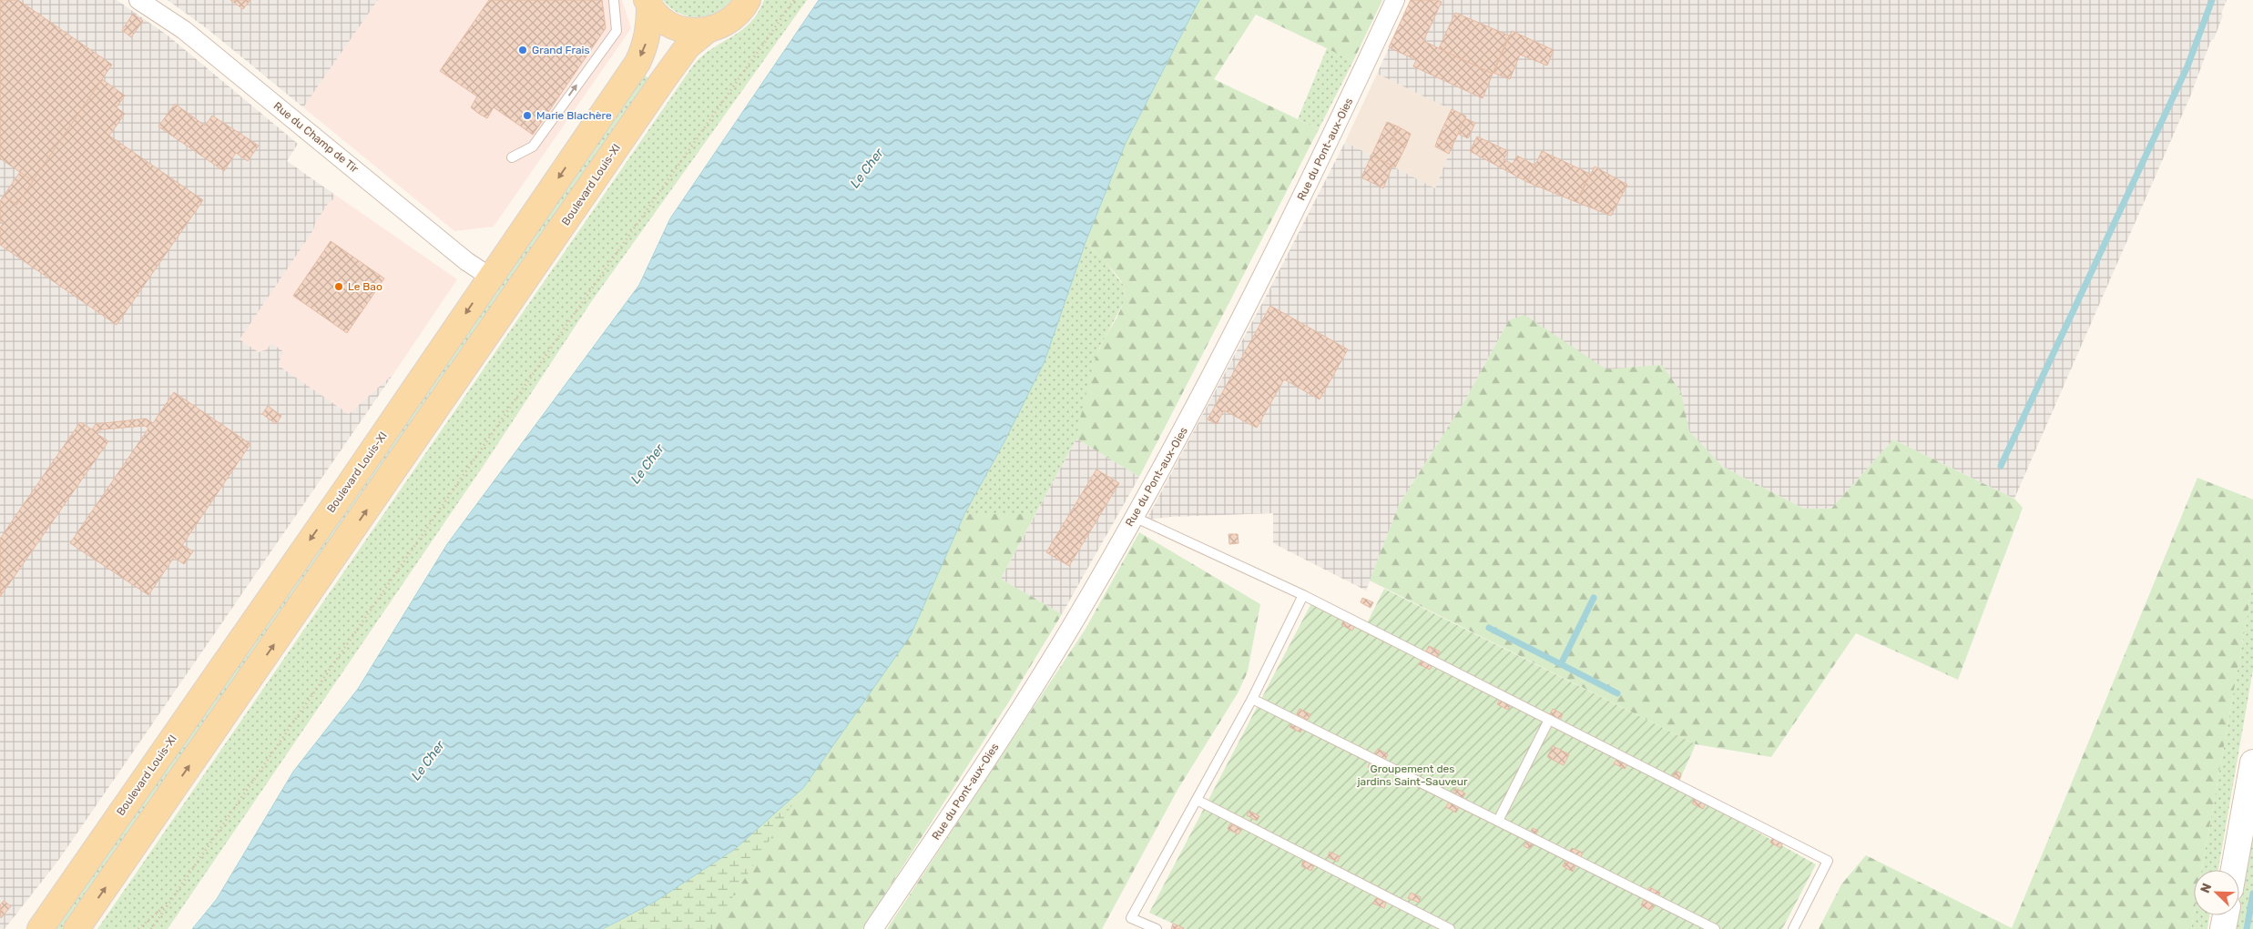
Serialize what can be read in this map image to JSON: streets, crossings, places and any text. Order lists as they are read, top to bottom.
{
  "streets": {
    "main road": ["Boulevard Louis-XI"],
    "street": ["Rue du Champ de Tir", "Rue du Pont-aux-Oies"]
  },
  "crossings": [
    ["Rue du Champ de Tir", "Boulevard Louis-XI"]
  ],
  "water": ["Le Cher"],
  "parks": ["Groupement des jardins Saint-Sauveur"],
  "places": ["Grand Frais", "Marie Blachère", "Le Bao"],
  "north": "top left"
}
